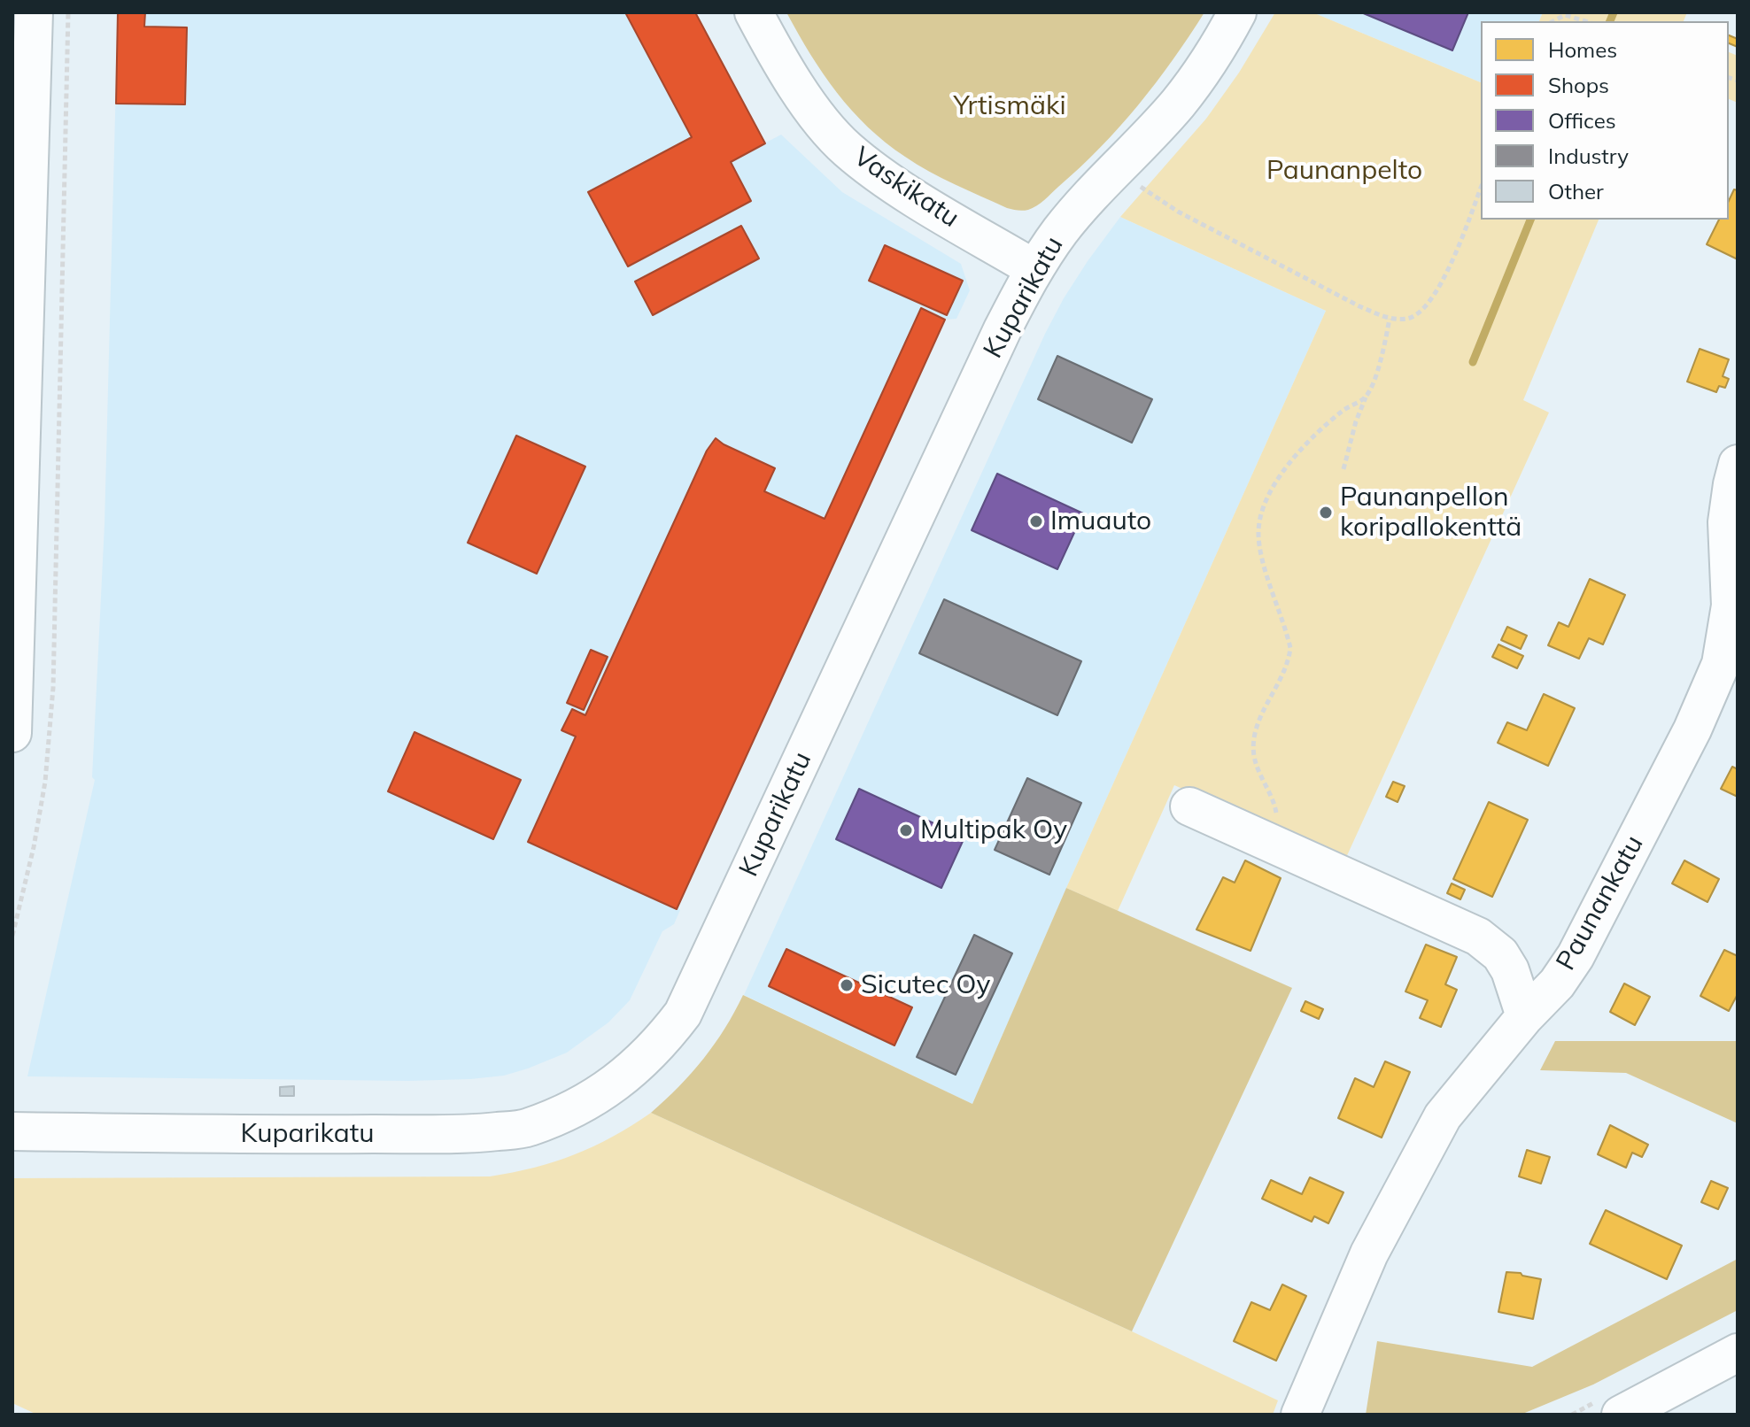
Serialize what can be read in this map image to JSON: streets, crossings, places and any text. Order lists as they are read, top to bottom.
{
  "streets": {
    "street": ["Vaskikatu", "Kuparikatu", "Paunankatu"]
  },
  "crossings": [
    ["Vaskikatu", "Kuparikatu"]
  ],
  "parks": ["Yrtismäki", "Paunanpelto"],
  "places": [
    "Paunanpellon koripallokenttä",
    "Imuauto",
    "Multipak Oy",
    "Sicutec Oy"
  ],
  "legend": [
    "Homes",
    "Shops",
    "Offices",
    "Industry",
    "Other"
  ]
}
